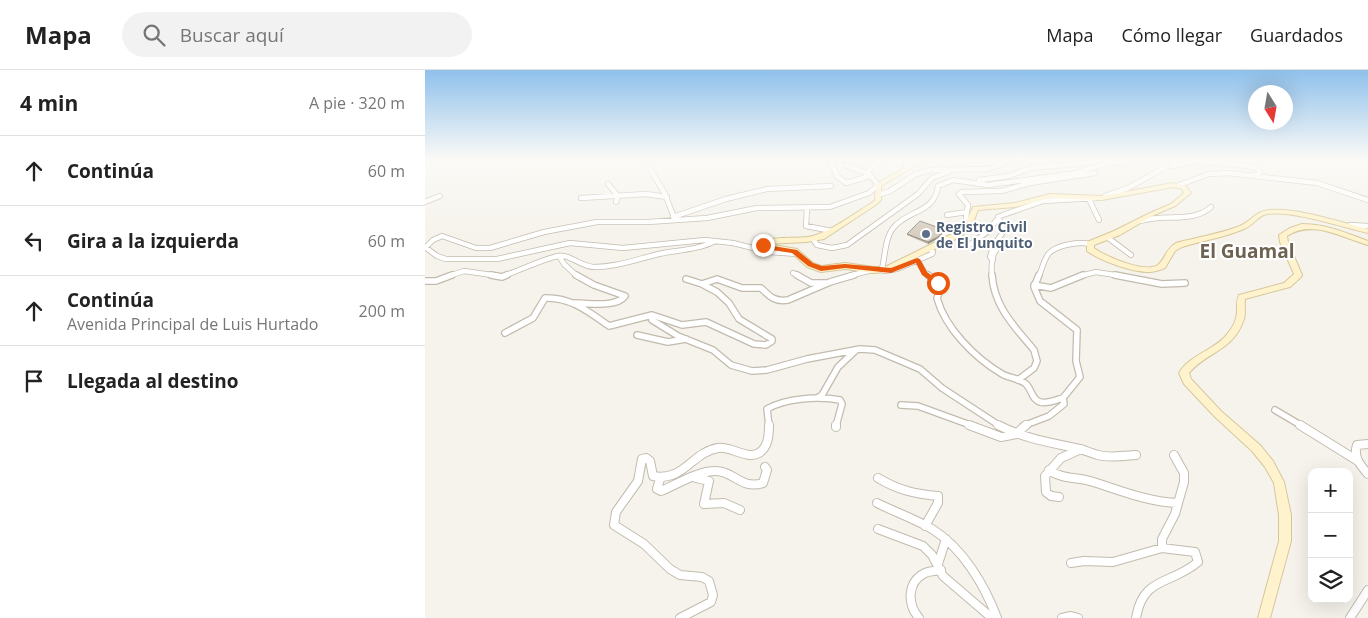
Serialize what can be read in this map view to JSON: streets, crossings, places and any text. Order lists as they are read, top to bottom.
{
  "districts": ["El Guamal"],
  "places": ["Registro Civil de El Junquito"],
  "north": "bottom",
  "page": {
    "header": "Mapa",
    "search": "Buscar aquí",
    "nav": ["Mapa", "Cómo llegar", "Guardados"],
    "heading": ["4 min", "A pie · 320 m"],
    "list": [
      ["Continúa", "60 m"],
      ["Gira a la izquierda", "60 m"],
      ["Continúa", "Avenida Principal de Luis Hurtado", "200 m"],
      "Llegada al destino"
    ],
    "map_buttons": ["+", "−"]
  }
}
